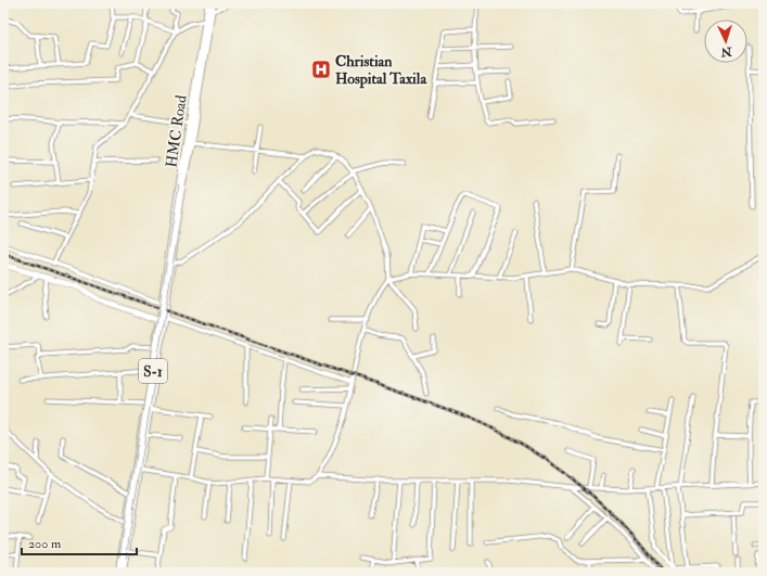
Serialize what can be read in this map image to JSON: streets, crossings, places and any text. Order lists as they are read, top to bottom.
{
  "streets": {
    "main road": ["HMC Road", "S-1"]
  },
  "crossings": [
    ["HMC Road", "S-1"]
  ],
  "places": {
    "hospital": ["Christian Hospital Taxila"]
  },
  "scale_bar": "200 m",
  "north": "bottom"
}
